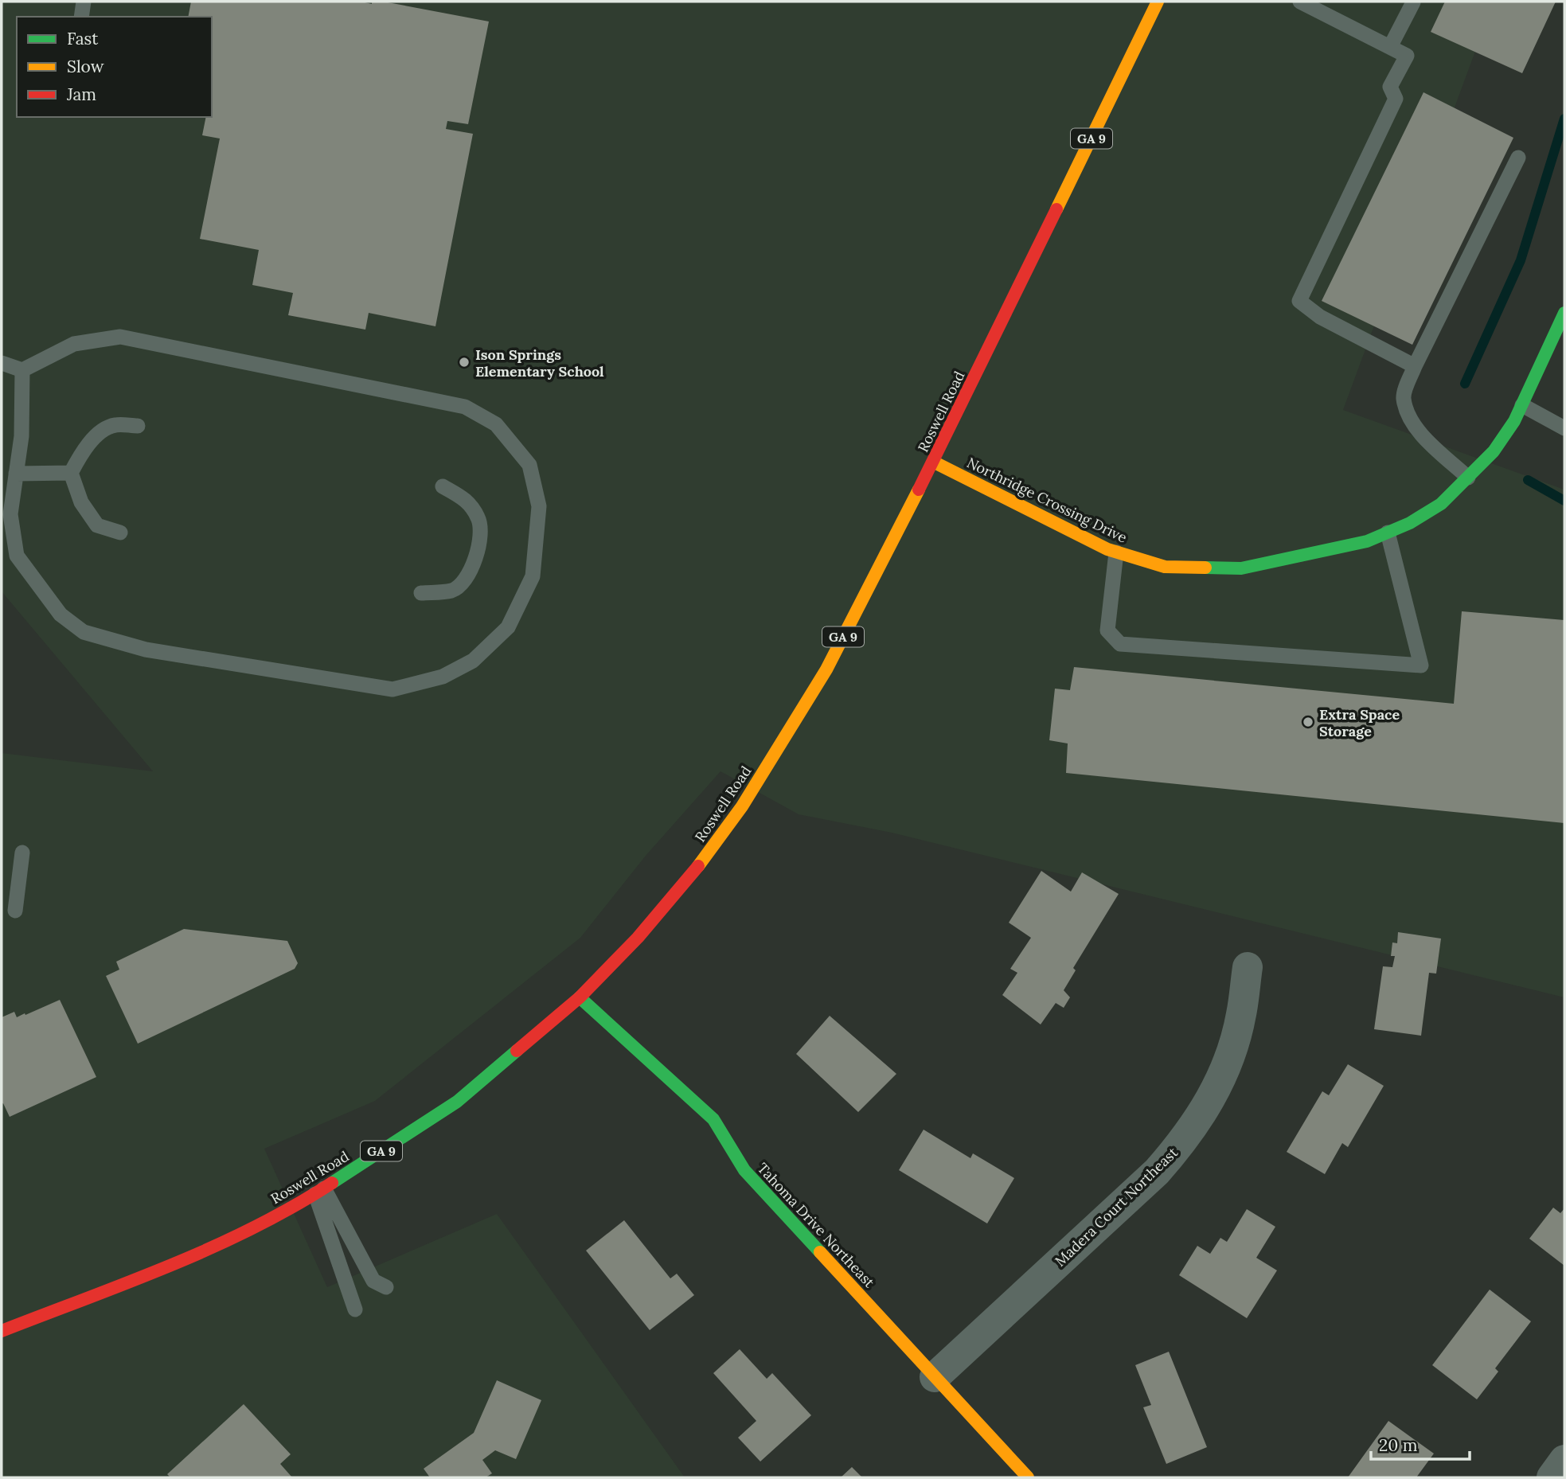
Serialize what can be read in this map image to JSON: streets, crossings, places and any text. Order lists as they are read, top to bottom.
{
  "streets": {
    "main road": [
      "GA 9",
      "Roswell Road",
      "Northridge Crossing Drive",
      "Tahoma Drive Northeast"
    ],
    "street": ["Madera Court Northeast"]
  },
  "crossings": [
    ["Roswell Road", "Northridge Crossing Drive"],
    ["Roswell Road", "Tahoma Drive Northeast"],
    ["Madera Court Northeast", "Tahoma Drive Northeast"]
  ],
  "places": ["Ison Springs Elementary School", "Extra Space Storage"],
  "legend": ["Fast", "Slow", "Jam"],
  "scale_bar": "20 m"
}
